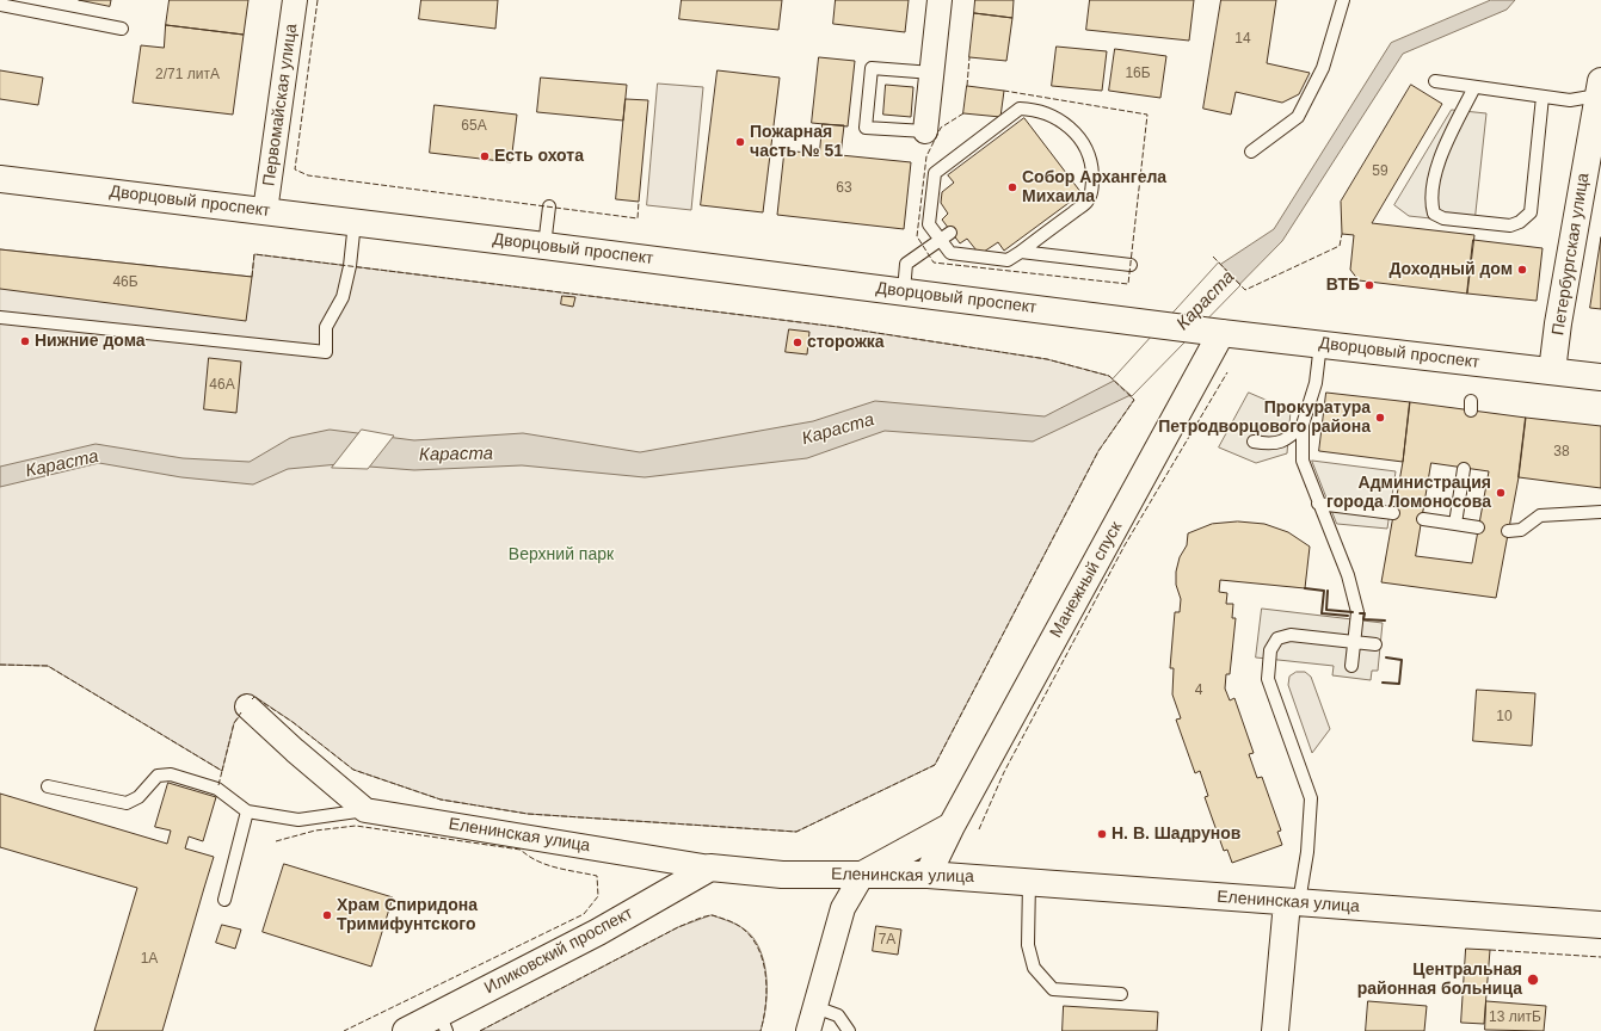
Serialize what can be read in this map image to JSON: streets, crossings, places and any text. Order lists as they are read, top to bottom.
{
  "streets": {
    "main road": [
      "Дворцовый проспект",
      "Петербургская улица",
      "Манежный спуск",
      "Еленинская улица",
      "Иликовский проспект"
    ],
    "street": ["Первомайская улица"]
  },
  "crossings": [
    ["Первомайская улица", "Дворцовый проспект"],
    ["Дворцовый проспект", "Петербургская улица"],
    ["Дворцовый проспект", "Манежный спуск"],
    ["Манежный спуск", "Еленинская улица"],
    ["Еленинская улица", "Иликовский проспект"]
  ],
  "water": ["Караста"],
  "parks": ["Верхний парк"],
  "places": [
    "Пожарная часть № 51",
    "Есть охота",
    "Собор Архангела Михаила",
    "Доходный дом",
    "ВТБ",
    "Нижние дома",
    "сторожка",
    "Прокуратура Петродворцового района",
    "Администрация города Ломоносова",
    "Н. В. Шадрунов",
    "Храм Спиридона Тримифунтского",
    "Центральная районная больница"
  ],
  "house_numbers": [
    "14",
    "16Б",
    "2/71 литА",
    "65А",
    "59",
    "63",
    "46Б",
    "46А",
    "38",
    "4",
    "10",
    "7А",
    "1А",
    "13 литБ"
  ]
}
